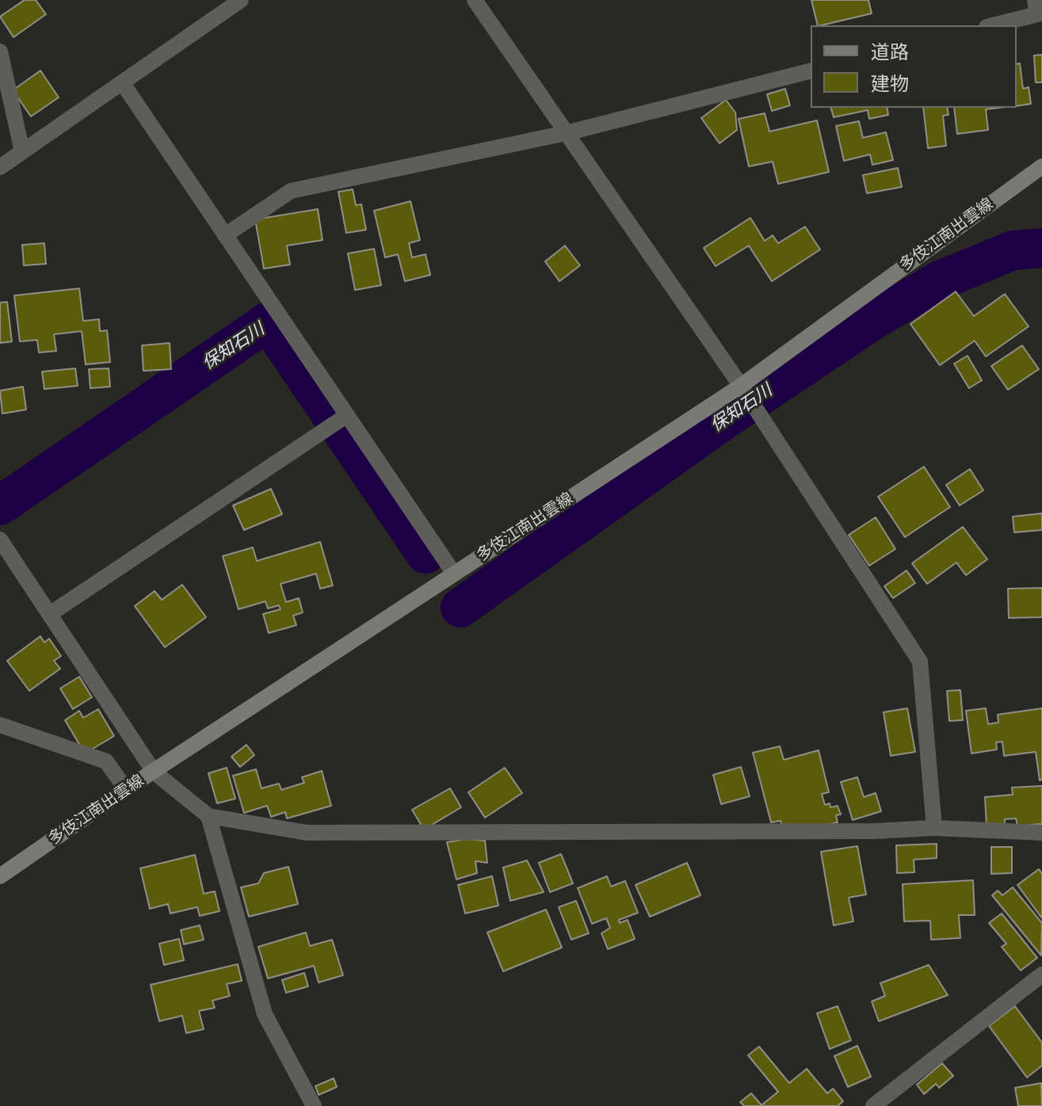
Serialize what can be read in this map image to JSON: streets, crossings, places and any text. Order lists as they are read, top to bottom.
{
  "streets": {
    "main road": ["多伎江南出雲線"]
  },
  "water": ["保知石川"],
  "legend": ["道路", "建物"]
}
